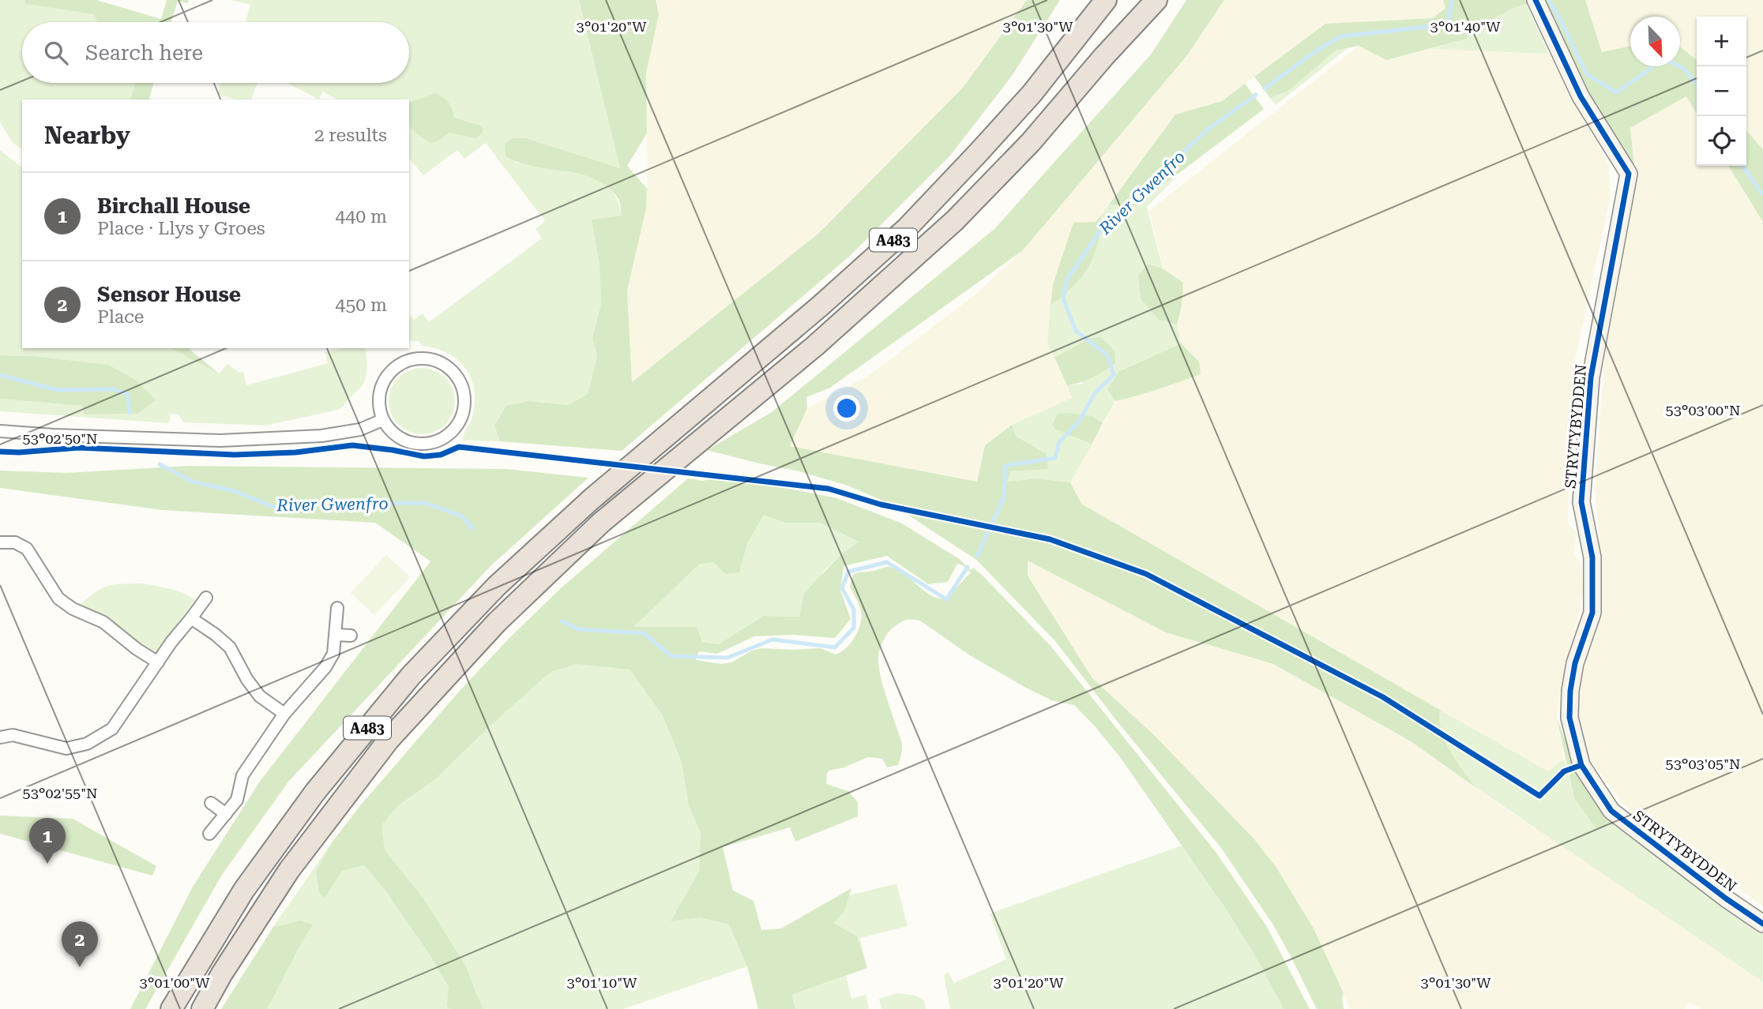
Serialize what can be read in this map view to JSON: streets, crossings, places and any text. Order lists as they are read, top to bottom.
{
  "streets": {
    "highway": ["A483"],
    "street": ["STRYTYBYDDEN"]
  },
  "water": ["River Gwenfro"],
  "north": "bottom right",
  "page": {
    "map_buttons": ["+", "−"],
    "search": "Search here",
    "heading": ["Nearby", "2 results"],
    "list": [
      {
        "mark": "1",
        "name": "Birchall House",
        "note": "Place · Llys y Groes",
        "value": "440 m"
      },
      {
        "mark": "2",
        "name": "Sensor House",
        "note": "Place",
        "value": "450 m"
      }
    ],
    "pins": ["1", "2"]
  },
  "coordinates": [
    "3°01'20\"W",
    "3°01'30\"W",
    "3°01'40\"W",
    "53°03'00\"N",
    "53°02'50\"N",
    "53°03'05\"N",
    "53°02'55\"N",
    "3°01'00\"W",
    "3°01'10\"W"
  ]
}
